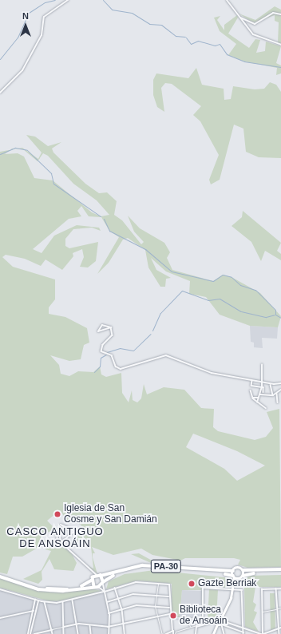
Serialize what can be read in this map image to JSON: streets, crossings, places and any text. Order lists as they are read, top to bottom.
{
  "streets": {
    "highway": ["PA-30"]
  },
  "districts": ["CASCO ANTIGUO DE ANSOÁIN"],
  "places": ["Iglesia de San Cosme y San Damián", "Gazte Berriak", "Biblioteca de Ansoáin"],
  "north": "top"
}
